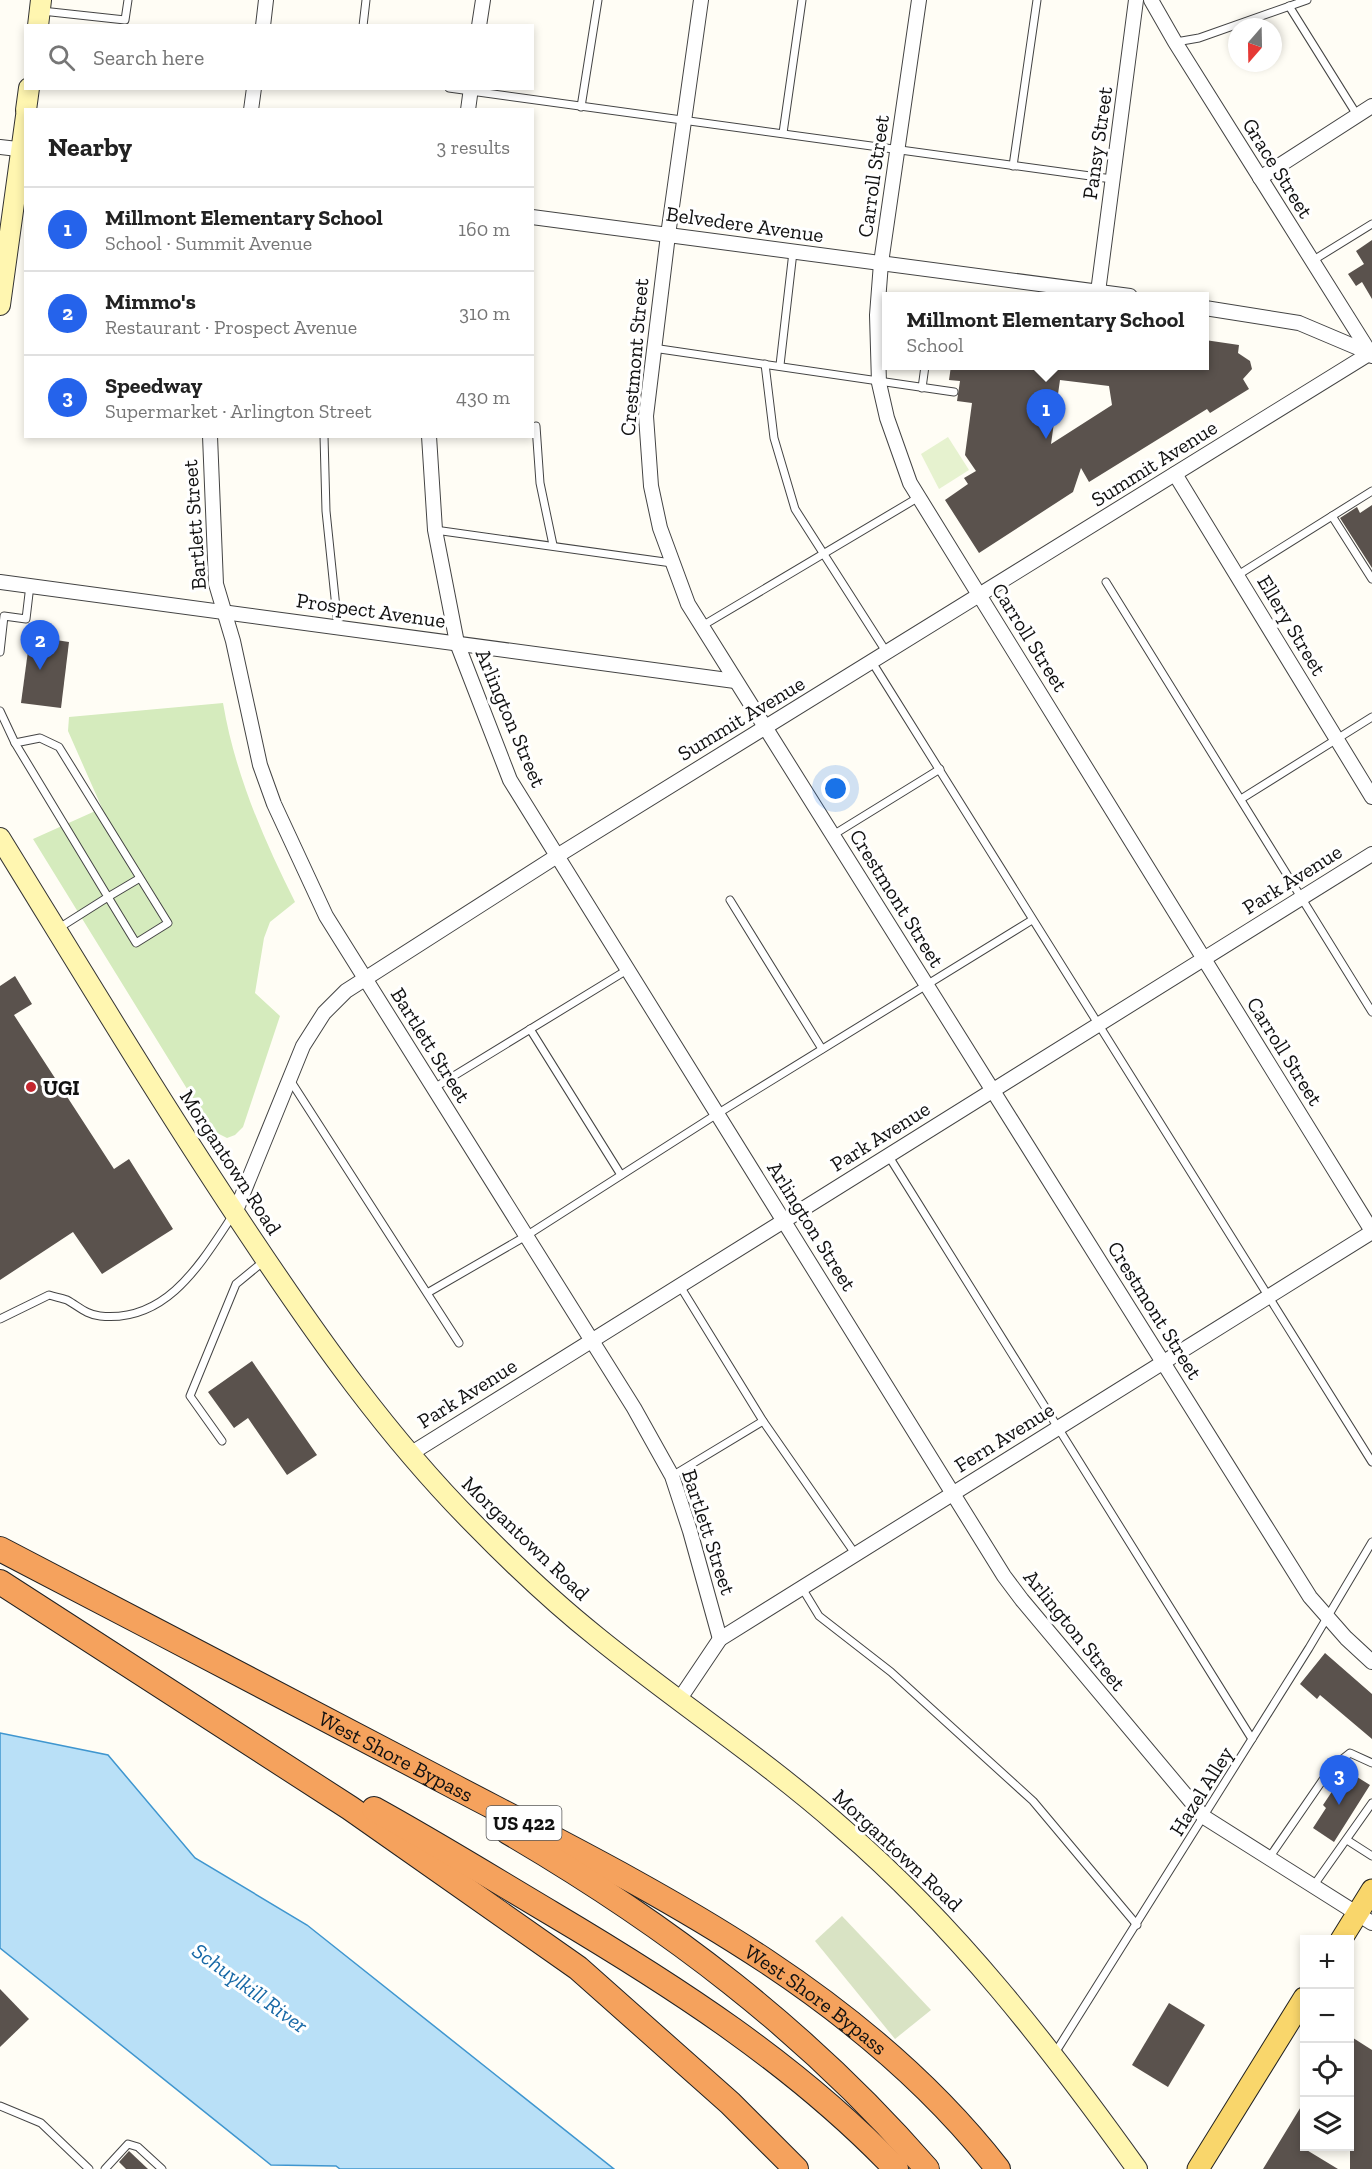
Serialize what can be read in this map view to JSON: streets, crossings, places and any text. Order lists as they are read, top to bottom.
{
  "streets": {
    "highway": ["West Shore Bypass", "US 422"],
    "main road": ["Morgantown Road"],
    "street": [
      "Pansy Street",
      "Grace Street",
      "Carroll Street",
      "Belvedere Avenue",
      "Crestmont Street",
      "Summit Avenue",
      "Bartlett Street",
      "Prospect Avenue",
      "Ellery Street",
      "Arlington Street",
      "Park Avenue",
      "Fern Avenue"
    ],
    "lane": ["Hazel Alley"]
  },
  "crossings": [
    ["Pansy Street", "Belvedere Avenue"],
    ["Grace Street", "Summit Avenue"],
    ["Carroll Street", "Belvedere Avenue"],
    ["Carroll Street", "Summit Avenue"],
    ["Carroll Street", "Park Avenue"],
    ["Carroll Street", "Fern Avenue"],
    ["Belvedere Avenue", "Crestmont Street"],
    ["Crestmont Street", "Summit Avenue"],
    ["Crestmont Street", "Prospect Avenue"],
    ["Crestmont Street", "Park Avenue"],
    ["Crestmont Street", "Fern Avenue"],
    ["Crestmont Street", "Hazel Alley"],
    ["Summit Avenue", "Bartlett Street"],
    ["Summit Avenue", "Ellery Street"],
    ["Summit Avenue", "Arlington Street"],
    ["Summit Avenue", "Morgantown Road"],
    ["Bartlett Street", "Prospect Avenue"],
    ["Bartlett Street", "Park Avenue"],
    ["Bartlett Street", "Fern Avenue"],
    ["Prospect Avenue", "Arlington Street"],
    ["Arlington Street", "Park Avenue"],
    ["Arlington Street", "Fern Avenue"],
    ["Arlington Street", "Hazel Alley"],
    ["Park Avenue", "Morgantown Road"],
    ["Morgantown Road", "Fern Avenue"],
    ["Morgantown Road", "Hazel Alley"]
  ],
  "water": ["Schuylkill River"],
  "places": ["UGI"],
  "north": "bottom",
  "page": {
    "search": "Search here",
    "heading": ["Nearby", "3 results"],
    "list": [
      {
        "mark": "1",
        "name": "Millmont Elementary School",
        "note": "School · Summit Avenue",
        "value": "160 m"
      },
      {
        "mark": "2",
        "name": "Mimmo's",
        "note": "Restaurant · Prospect Avenue",
        "value": "310 m"
      },
      {
        "mark": "3",
        "name": "Speedway",
        "note": "Supermarket · Arlington Street",
        "value": "430 m"
      }
    ],
    "popup": ["Millmont Elementary School", "School"],
    "pins": ["1", "2", "3"],
    "map_buttons": ["+", "−"]
  }
}
